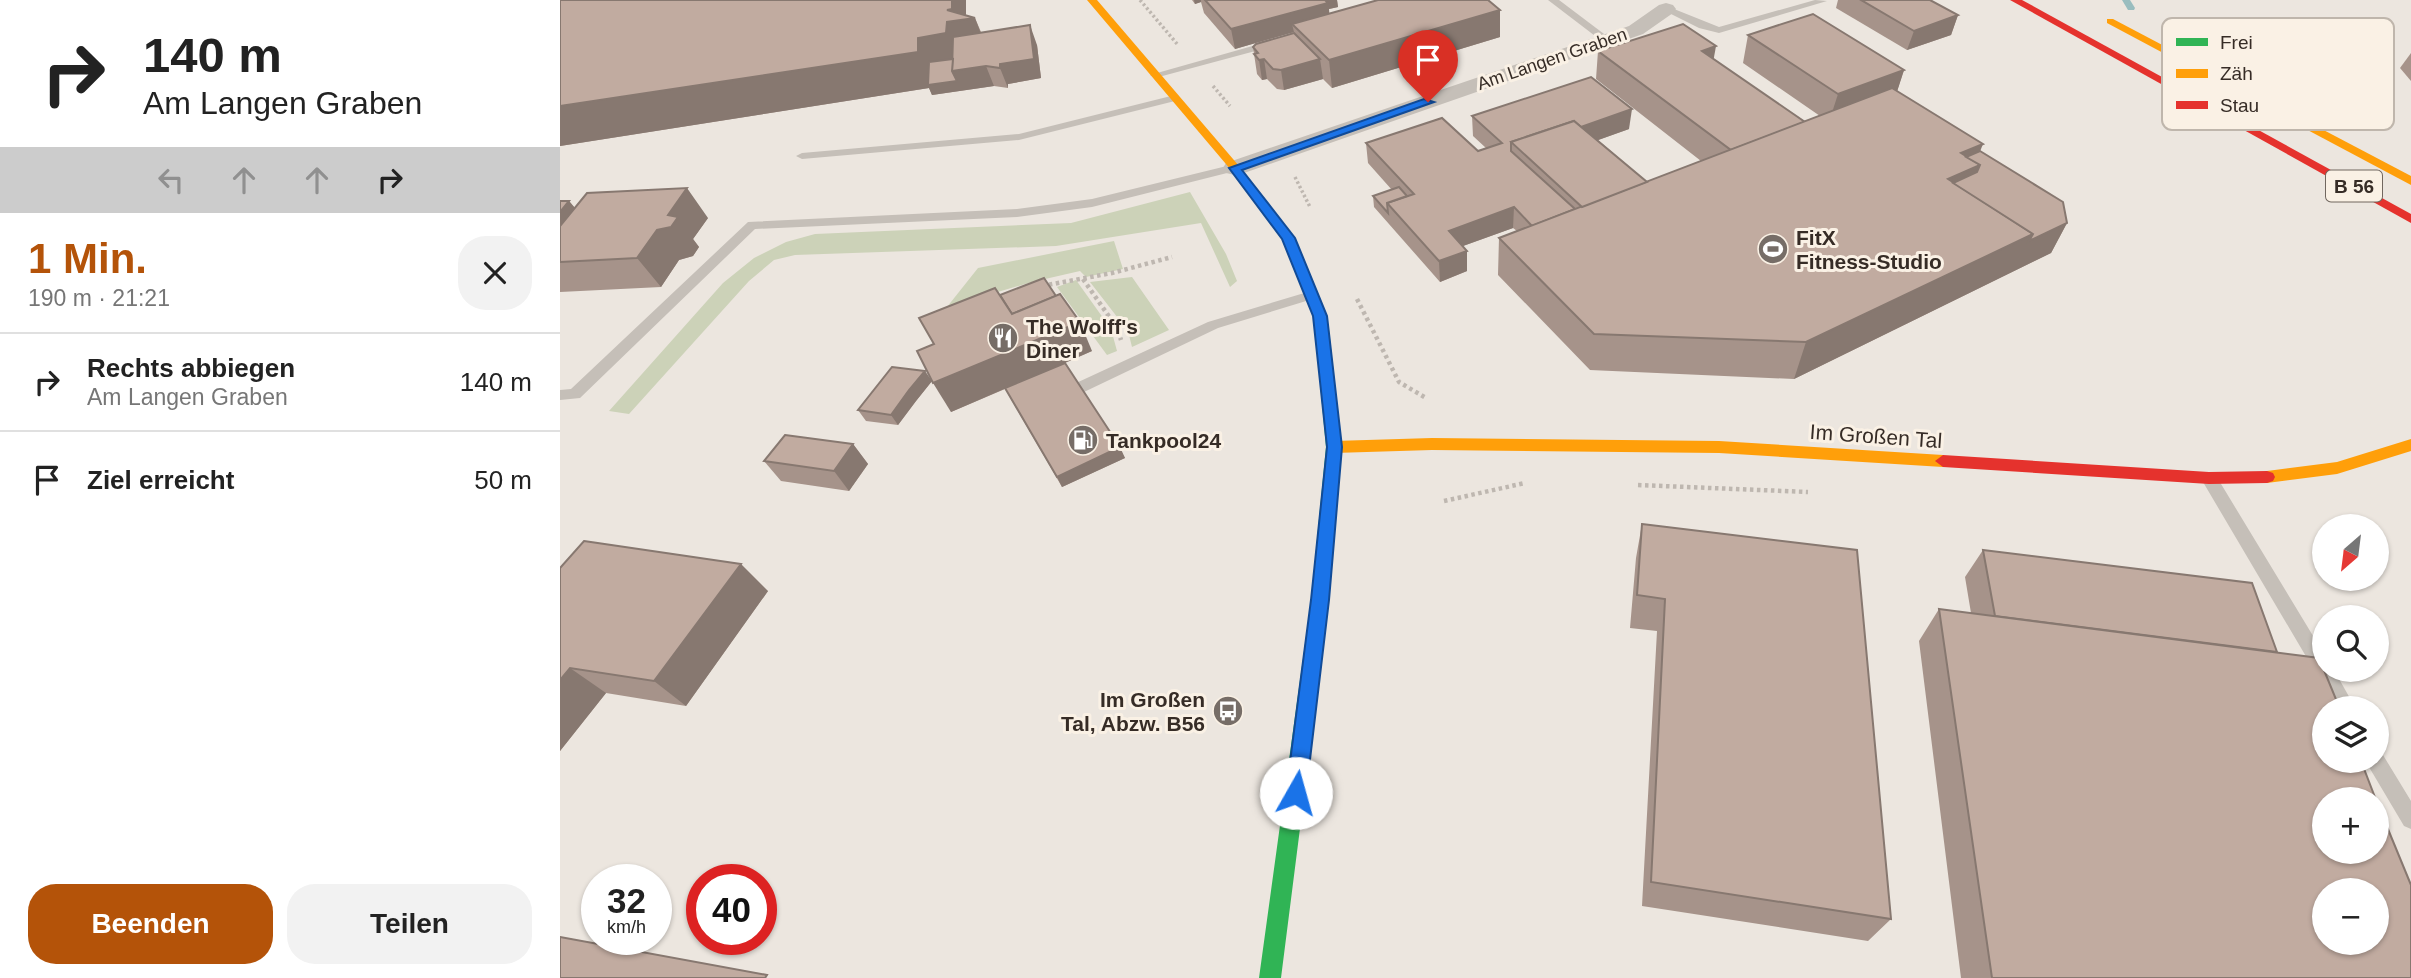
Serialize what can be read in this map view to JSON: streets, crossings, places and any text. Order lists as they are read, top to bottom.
{
  "streets": {
    "street": ["Am Langen Graben", "B 56", "Im Großen Tal"]
  },
  "places": {
    "sports": ["FitX Fitness-Studio"],
    "restaurant": ["The Wolff's Diner"],
    "fuel station": ["Tankpool24"],
    "bus stop": ["Im Großen Tal, Abzw. B56"]
  },
  "legend": ["Frei", "Zäh", "Stau"],
  "north": "bottom left",
  "page": {
    "turn": ["140 m", "Am Langen Graben"],
    "heading": ["1 Min.", "190 m · 21:21"],
    "list": [
      {
        "name": "Rechts abbiegen",
        "note": "Am Langen Graben",
        "value": "140 m"
      },
      {
        "name": "Ziel erreicht",
        "value": "50 m"
      }
    ],
    "map_buttons": ["+", "−"],
    "speed": "32 km/h",
    "limit": "40",
    "buttons": ["Beenden", "Teilen"]
  }
}
